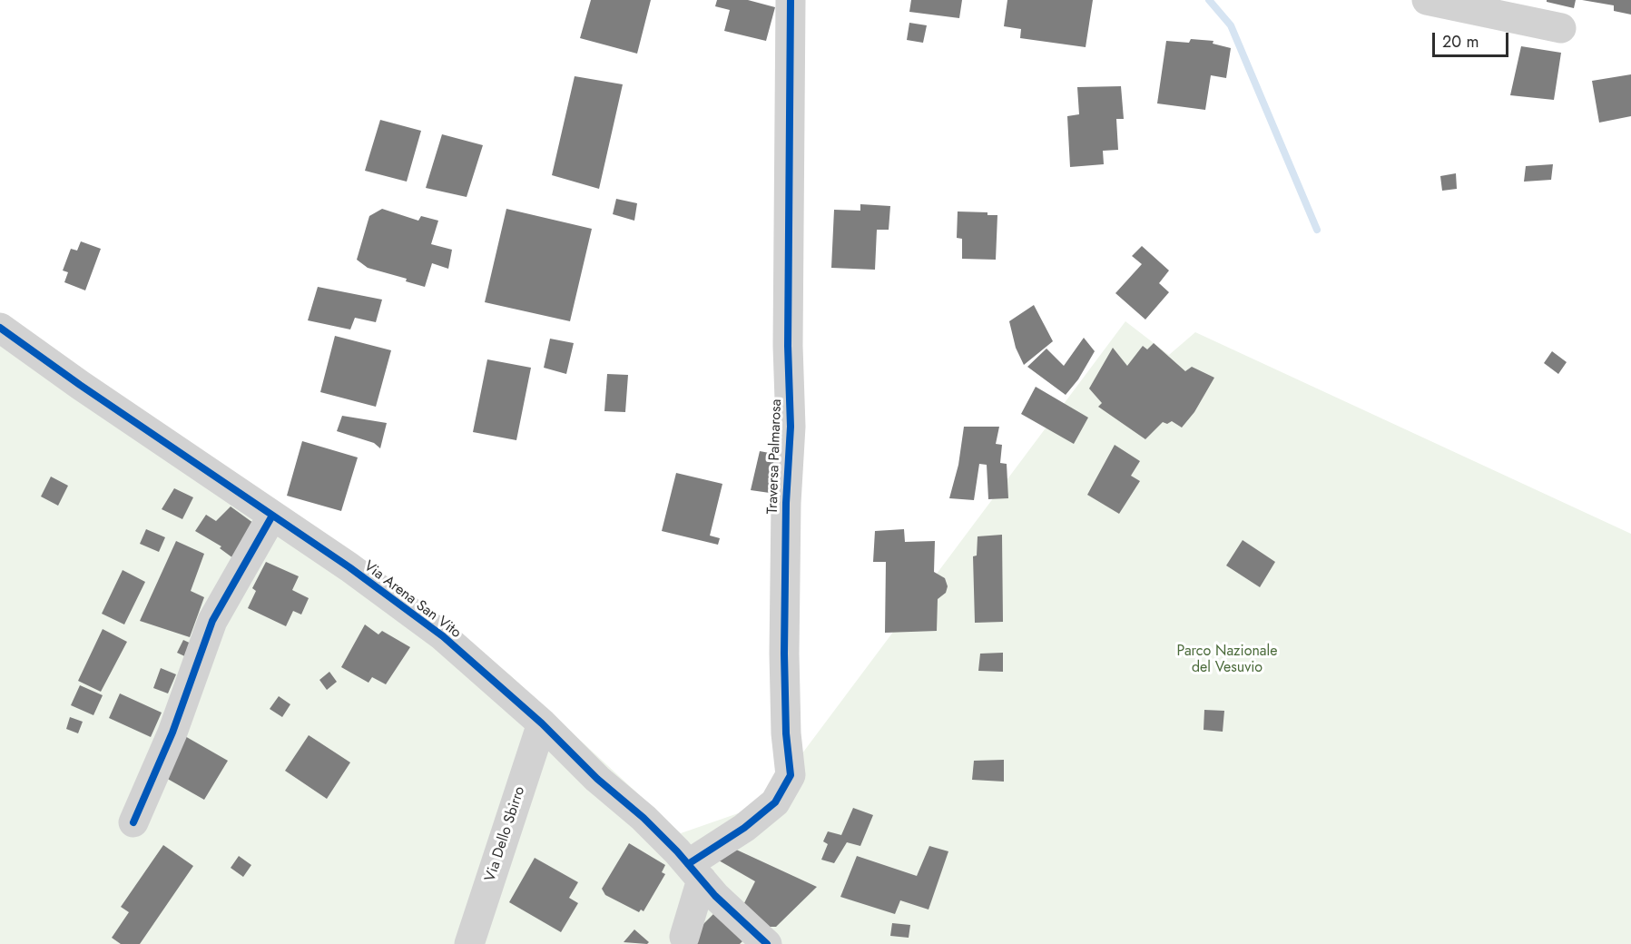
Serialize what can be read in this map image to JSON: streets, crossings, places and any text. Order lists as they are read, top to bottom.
{
  "streets": {
    "street": ["Traversa Palmarosa", "Via Arena San Vito", "Via Dello Sbirro"]
  },
  "crossings": [
    ["Traversa Palmarosa", "Via Arena San Vito"],
    ["Via Arena San Vito", "Via Dello Sbirro"]
  ],
  "parks": ["Parco Nazionale del Vesuvio"],
  "scale_bar": "20 m"
}
